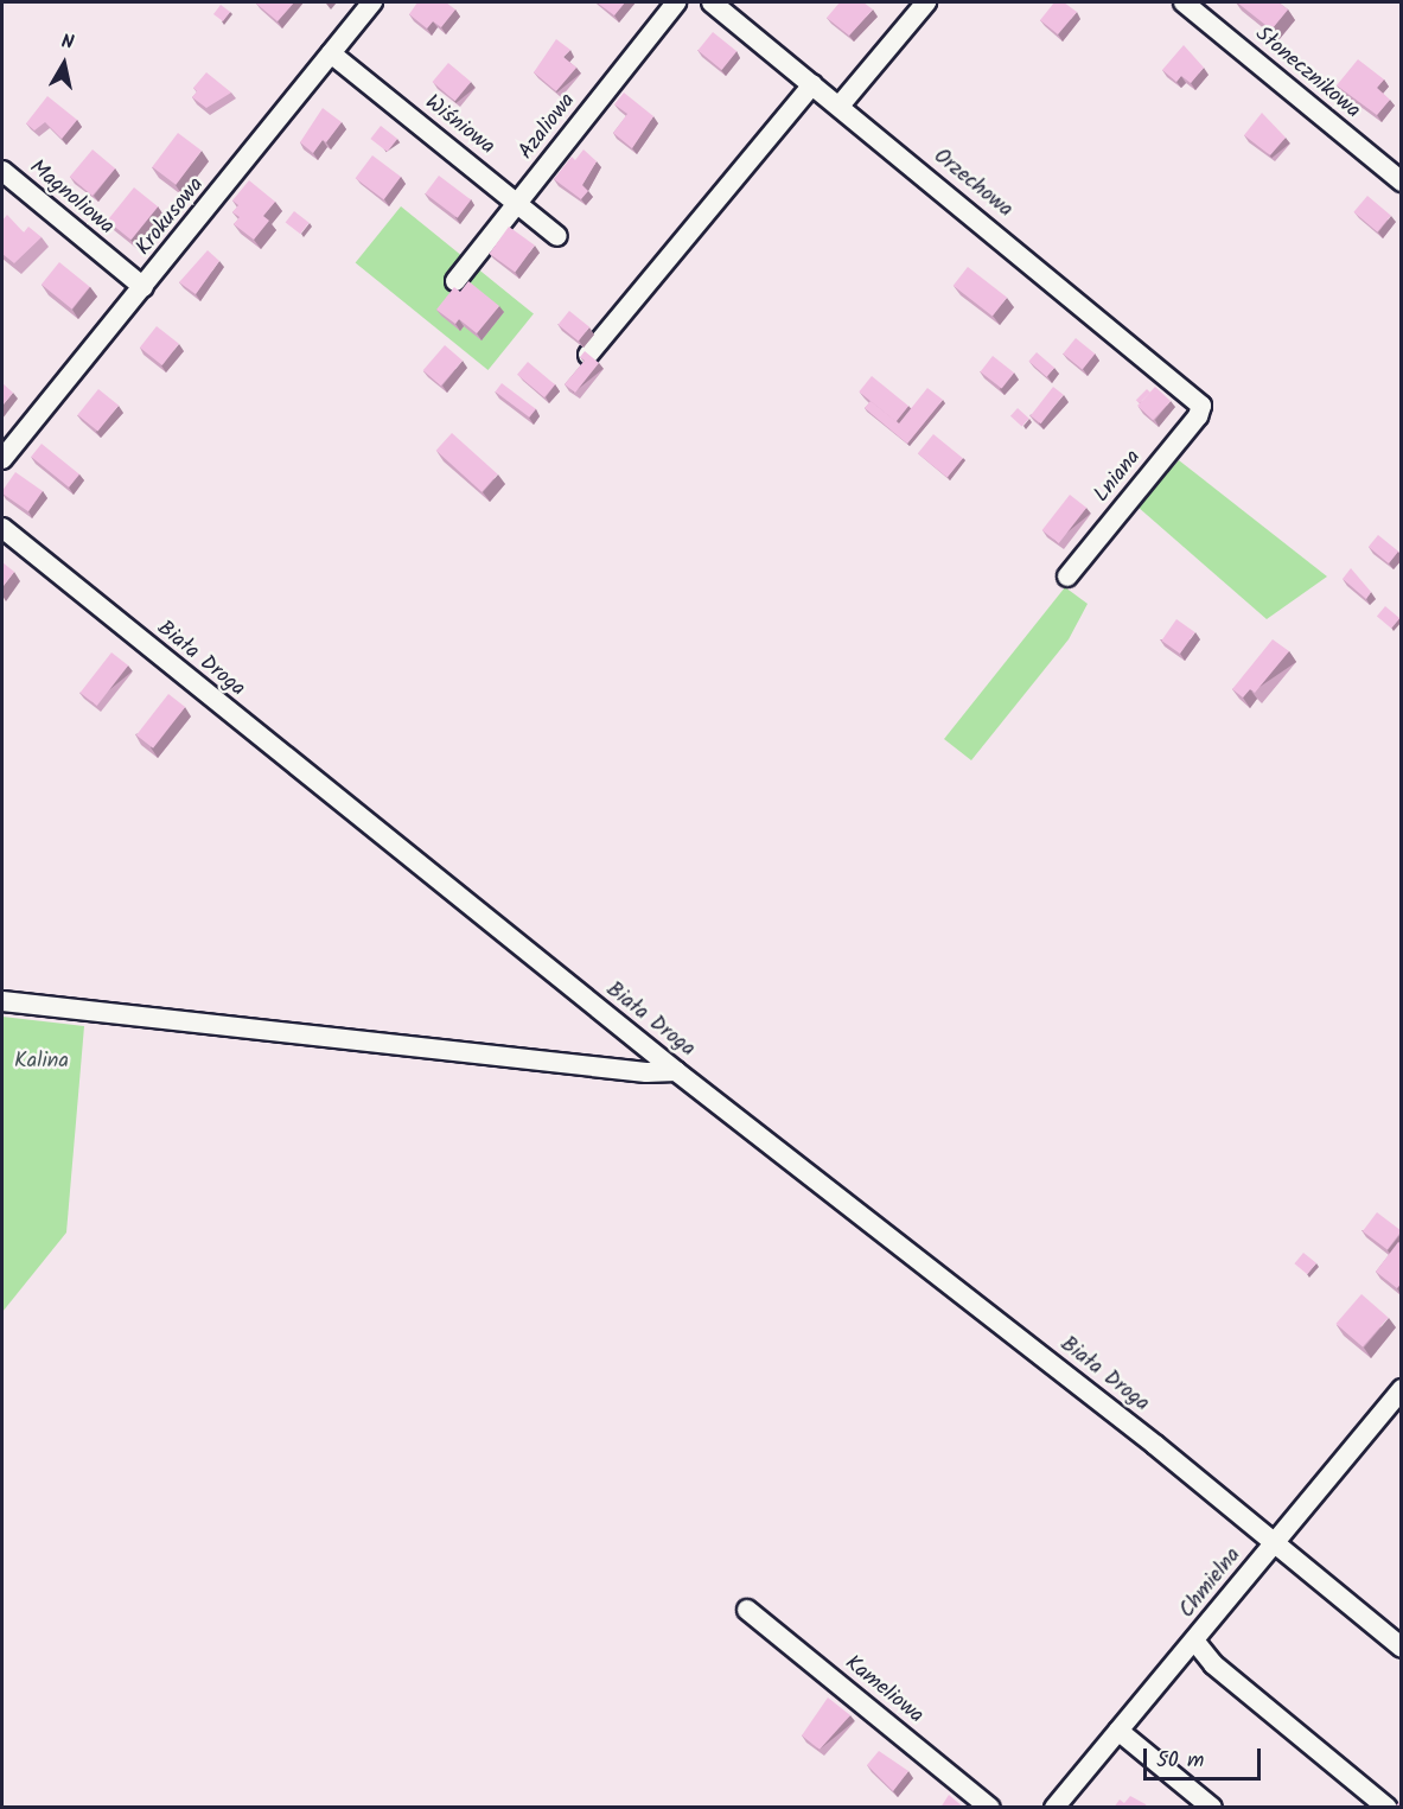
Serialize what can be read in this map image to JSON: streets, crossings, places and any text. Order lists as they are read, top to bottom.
{
  "streets": {
    "street": [
      "Słonecznikowa",
      "Wiśniowa",
      "Azaliowa",
      "Orzechowa",
      "Magnoliowa",
      "Krokusowa",
      "Lniana",
      "Biała Droga",
      "Chmielna",
      "Kameliowa"
    ]
  },
  "crossings": [
    ["Wiśniowa", "Azaliowa"],
    ["Wiśniowa", "Krokusowa"],
    ["Orzechowa", "Lniana"],
    ["Magnoliowa", "Krokusowa"],
    ["Biała Droga", "Chmielna"]
  ],
  "parks": ["Kalina"],
  "scale_bar": "50 m",
  "north": "top"
}
